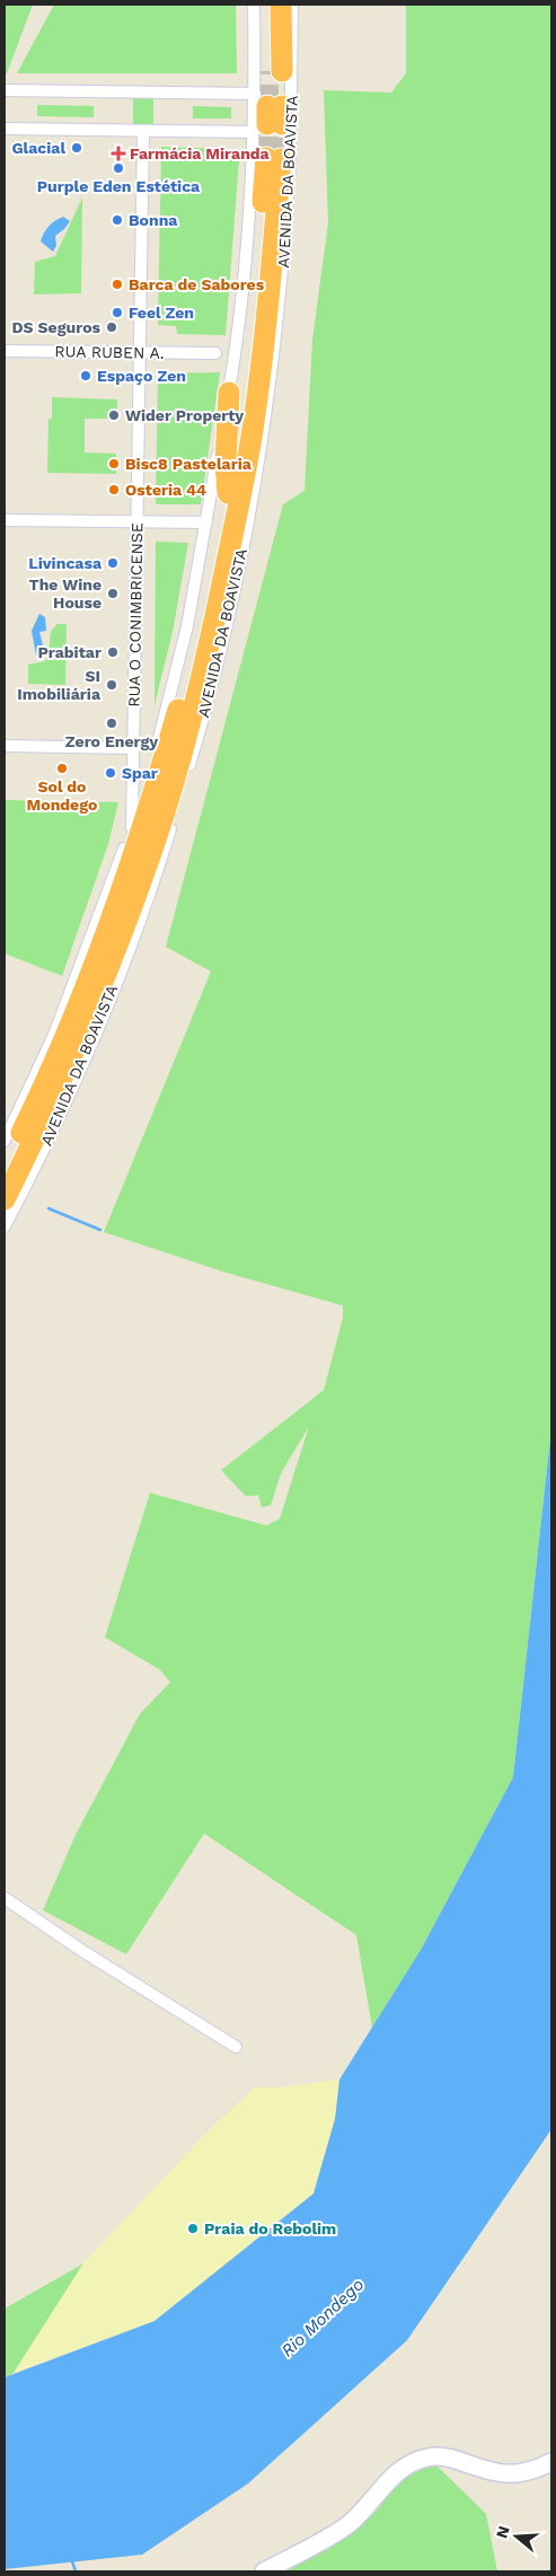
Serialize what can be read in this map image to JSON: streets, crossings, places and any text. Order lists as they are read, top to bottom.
{
  "streets": {
    "highway": ["AVENIDA DA BOAVISTA"],
    "street": ["RUA RUBEN A.", "RUA O CONIMBRICENSE"]
  },
  "crossings": [
    ["RUA RUBEN A.", "RUA O CONIMBRICENSE"]
  ],
  "water": ["Rio Mondego"],
  "places": {
    "other": [
      "Glacial",
      "Purple Eden Estética",
      "Bonna",
      "Barca de Sabores",
      "Feel Zen",
      "DS Seguros",
      "Espaço Zen",
      "Wider Property",
      "Bisc8 Pastelaria",
      "Osteria 44",
      "Livincasa",
      "The Wine House",
      "Prabitar",
      "SI Imobiliária",
      "Zero Energy",
      "Sol do Mondego",
      "Spar",
      "Praia do Rebolim"
    ],
    "health": ["Farmácia Miranda"]
  },
  "north": "left"
}
